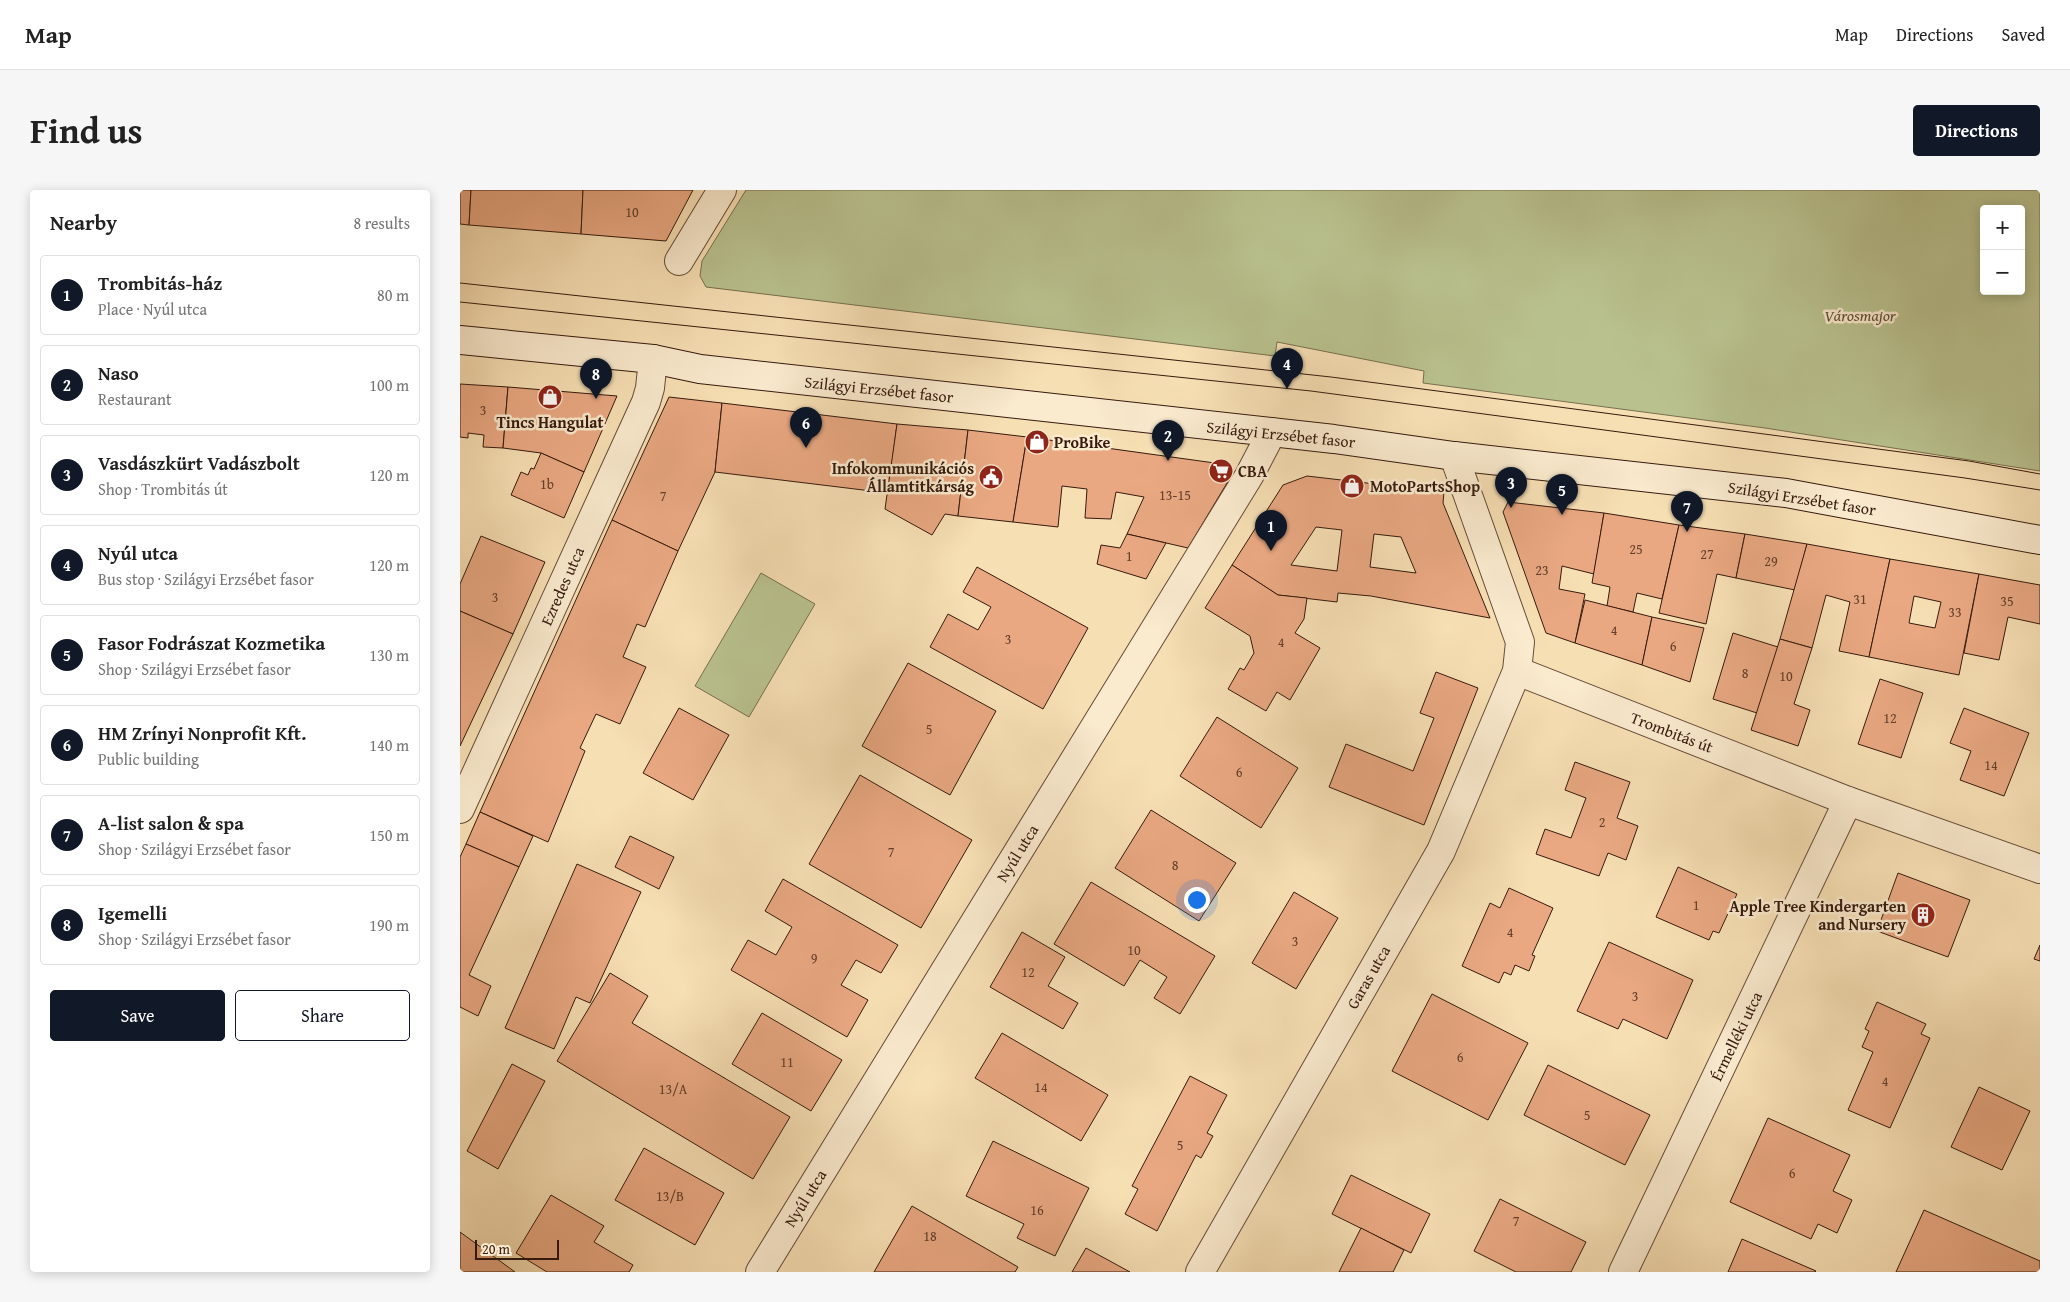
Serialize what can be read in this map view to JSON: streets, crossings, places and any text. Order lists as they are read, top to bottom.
{
  "streets": {
    "street": [
      "Szilágyi Erzsébet fasor",
      "Ezredes utca",
      "Trombitás út",
      "Nyúl utca",
      "Garas utca",
      "Érmelléki utca"
    ]
  },
  "crossings": [
    ["Szilágyi Erzsébet fasor", "Ezredes utca"],
    ["Szilágyi Erzsébet fasor", "Nyúl utca"],
    ["Trombitás út", "Garas utca"],
    ["Trombitás út", "Érmelléki utca"]
  ],
  "parks": ["Városmajor"],
  "places": {
    "shop": ["Tincs Hangulat", "ProBike", "MotoPartsShop"],
    "supermarket": ["CBA"],
    "public building": ["Infokommunikációs Államtitkárság"],
    "building": ["Apple Tree Kindergarten and Nursery"]
  },
  "house_numbers": [
    "10",
    "3",
    "1b",
    "13-15",
    "7",
    "25",
    "27",
    "1",
    "29",
    "23",
    "3",
    "31",
    "35",
    "33",
    "4",
    "3",
    "4",
    "6",
    "8",
    "10",
    "12",
    "5",
    "14",
    "6",
    "2",
    "7",
    "8",
    "1",
    "4",
    "3",
    "10",
    "9",
    "12",
    "3",
    "6",
    "11",
    "4",
    "14",
    "13/A",
    "5",
    "5",
    "6",
    "13/B",
    "16",
    "7",
    "18"
  ],
  "scale_bar": "20 m",
  "page": {
    "header": "Map",
    "nav": ["Map", "Directions", "Saved"],
    "title": "Find us",
    "buttons": [
      "Directions",
      ["Save", "Share"]
    ],
    "heading": ["Nearby", "8 results"],
    "map_buttons": ["+", "−"],
    "list": [
      {
        "mark": "1",
        "name": "Trombitás-ház",
        "note": "Place · Nyúl utca",
        "value": "80 m"
      },
      {
        "mark": "2",
        "name": "Naso",
        "note": "Restaurant",
        "value": "100 m"
      },
      {
        "mark": "3",
        "name": "Vasdászkürt Vadászbolt",
        "note": "Shop · Trombitás út",
        "value": "120 m"
      },
      {
        "mark": "4",
        "name": "Nyúl utca",
        "note": "Bus stop · Szilágyi Erzsébet fasor",
        "value": "120 m"
      },
      {
        "mark": "5",
        "name": "Fasor Fodrászat Kozmetika",
        "note": "Shop · Szilágyi Erzsébet fasor",
        "value": "130 m"
      },
      {
        "mark": "6",
        "name": "HM Zrínyi Nonprofit Kft.",
        "note": "Public building",
        "value": "140 m"
      },
      {
        "mark": "7",
        "name": "A-list salon & spa",
        "note": "Shop · Szilágyi Erzsébet fasor",
        "value": "150 m"
      },
      {
        "mark": "8",
        "name": "Igemelli",
        "note": "Shop · Szilágyi Erzsébet fasor",
        "value": "190 m"
      }
    ],
    "pins": [
      "4",
      "8",
      "6",
      "2",
      "3",
      "5",
      "7",
      "1"
    ],
    "scale": "20 m"
  }
}
